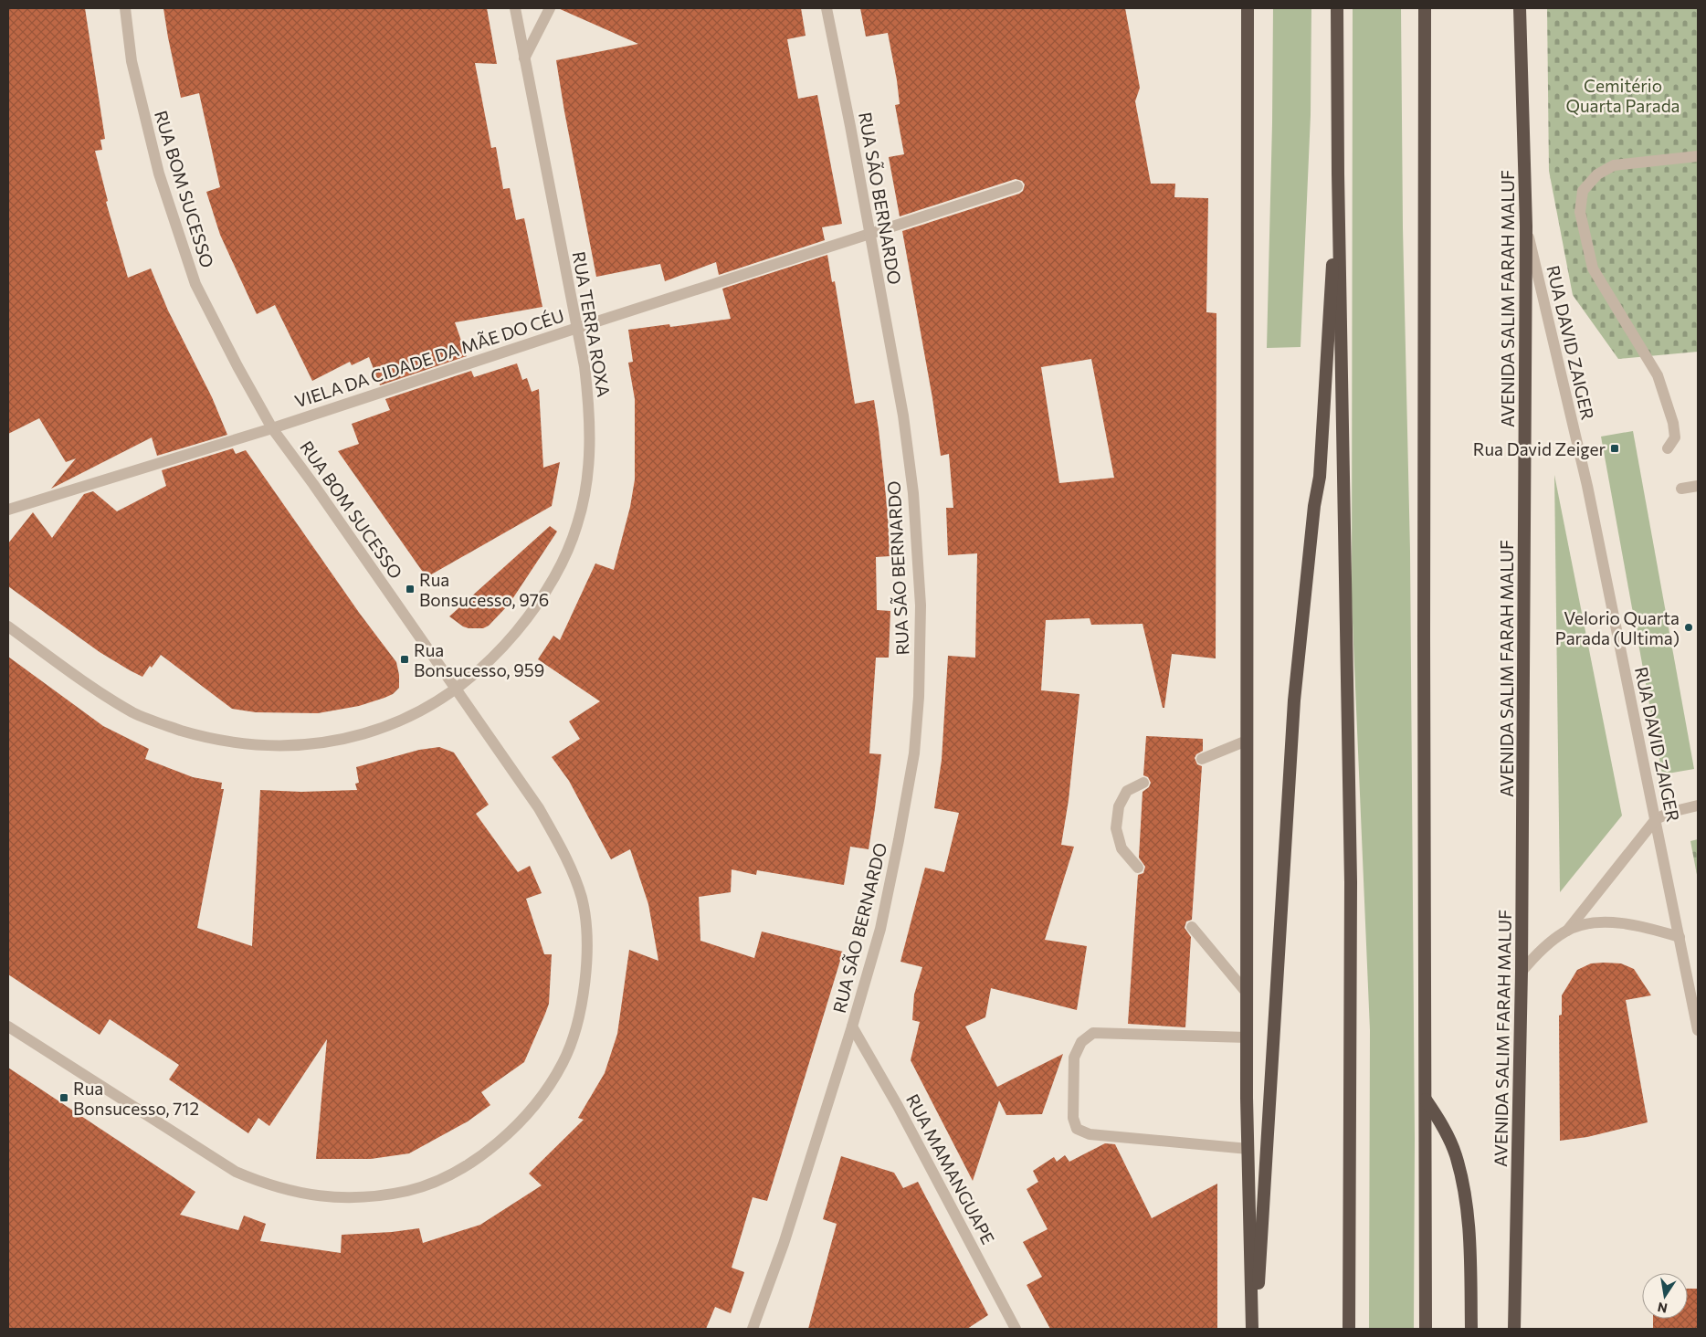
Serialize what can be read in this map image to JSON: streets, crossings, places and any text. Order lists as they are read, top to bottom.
{
  "streets": {
    "highway": ["AVENIDA SALIM FARAH MALUF"],
    "street": [
      "RUA BOM SUCESSO",
      "RUA SÃO BERNARDO",
      "RUA TERRA ROXA",
      "RUA DAVID ZAIGER",
      "VIELA DA CIDADE DA MÃE DO CÉU",
      "RUA MAMANGUAPE"
    ]
  },
  "crossings": [
    ["RUA BOM SUCESSO", "RUA TERRA ROXA"],
    ["RUA BOM SUCESSO", "VIELA DA CIDADE DA MÃE DO CÉU"],
    ["RUA SÃO BERNARDO", "VIELA DA CIDADE DA MÃE DO CÉU"],
    ["RUA SÃO BERNARDO", "RUA MAMANGUAPE"],
    ["AVENIDA SALIM FARAH MALUF", "RUA DAVID ZAIGER"],
    ["RUA TERRA ROXA", "VIELA DA CIDADE DA MÃE DO CÉU"]
  ],
  "parks": ["Cemitério Quarta Parada"],
  "places": {
    "transit": [
      "Rua David Zeiger",
      "Rua Bonsucesso, 976",
      "Rua Bonsucesso, 959",
      "Rua Bonsucesso, 712"
    ],
    "other": ["Velorio Quarta Parada (Ultima)"]
  },
  "north": "bottom"
}
